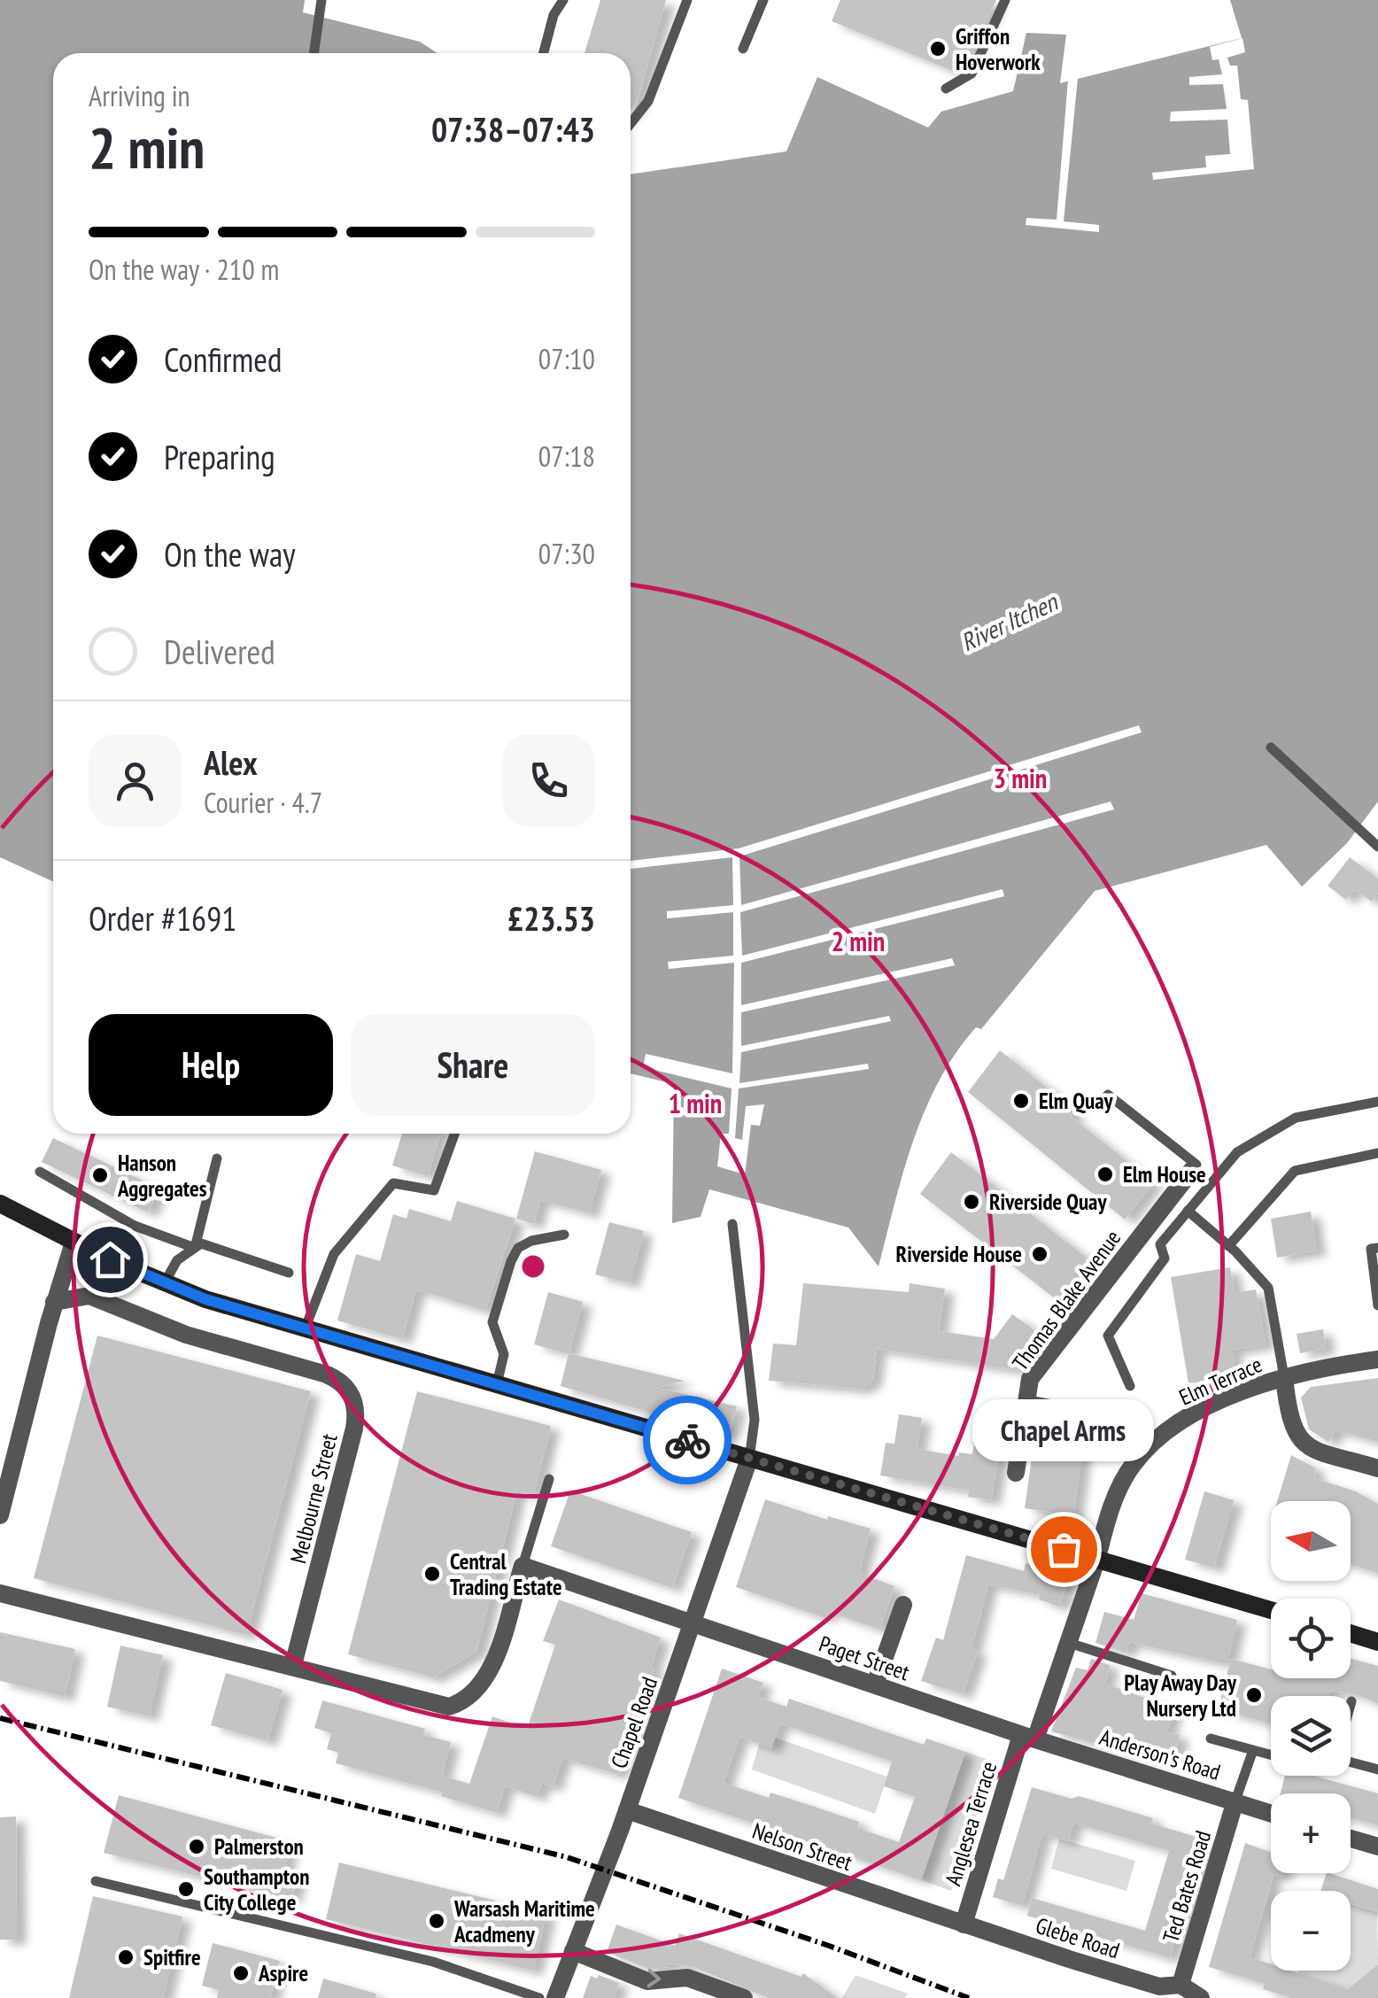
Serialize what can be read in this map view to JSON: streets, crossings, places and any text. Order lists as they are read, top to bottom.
{
  "streets": {
    "street": [
      "Thomas Blake Avenue",
      "Elm Terrace",
      "Melbourne Street",
      "Paget Street",
      "Chapel Road",
      "Anderson's Road",
      "Anglesea Terrace",
      "Nelson Street",
      "Ted Bates Road",
      "Glebe Road"
    ]
  },
  "crossings": [
    ["Elm Terrace", "Anglesea Terrace"],
    ["Paget Street", "Chapel Road"],
    ["Paget Street", "Anderson's Road"],
    ["Paget Street", "Anglesea Terrace"],
    ["Chapel Road", "Nelson Street"],
    ["Anderson's Road", "Anglesea Terrace"],
    ["Anderson's Road", "Ted Bates Road"],
    ["Anglesea Terrace", "Nelson Street"],
    ["Anglesea Terrace", "Glebe Road"],
    ["Nelson Street", "Glebe Road"],
    ["Ted Bates Road", "Glebe Road"]
  ],
  "water": ["River Itchen"],
  "places": [
    "Griffon Hoverwork",
    "Elm Quay",
    "Elm House",
    "Hanson Aggregates",
    "Riverside Quay",
    "Riverside House",
    "Chapel Arms",
    "Central Trading Estate",
    "Play Away Day Nursery Ltd",
    "Palmerston",
    "Southampton City College",
    "Warsash Maritime Acadmeny",
    "Spitfire",
    "Aspire"
  ],
  "north": "left",
  "page": {
    "heading": ["2 min", "Arriving in", "07:38–07:43"],
    "panel": [
      "Alex",
      "Courier · 4.7",
      "Order #1691",
      "£23.53"
    ],
    "bar": "On the way · 210 m",
    "list": [
      ["Confirmed", "07:10"],
      ["Preparing", "07:18"],
      ["On the way", "07:30"],
      "Delivered"
    ],
    "buttons": ["Help", "Share"],
    "bubble": "Chapel Arms",
    "map_buttons": ["+", "−"]
  },
  "rings": ["3 min", "2 min", "1 min"]
}
